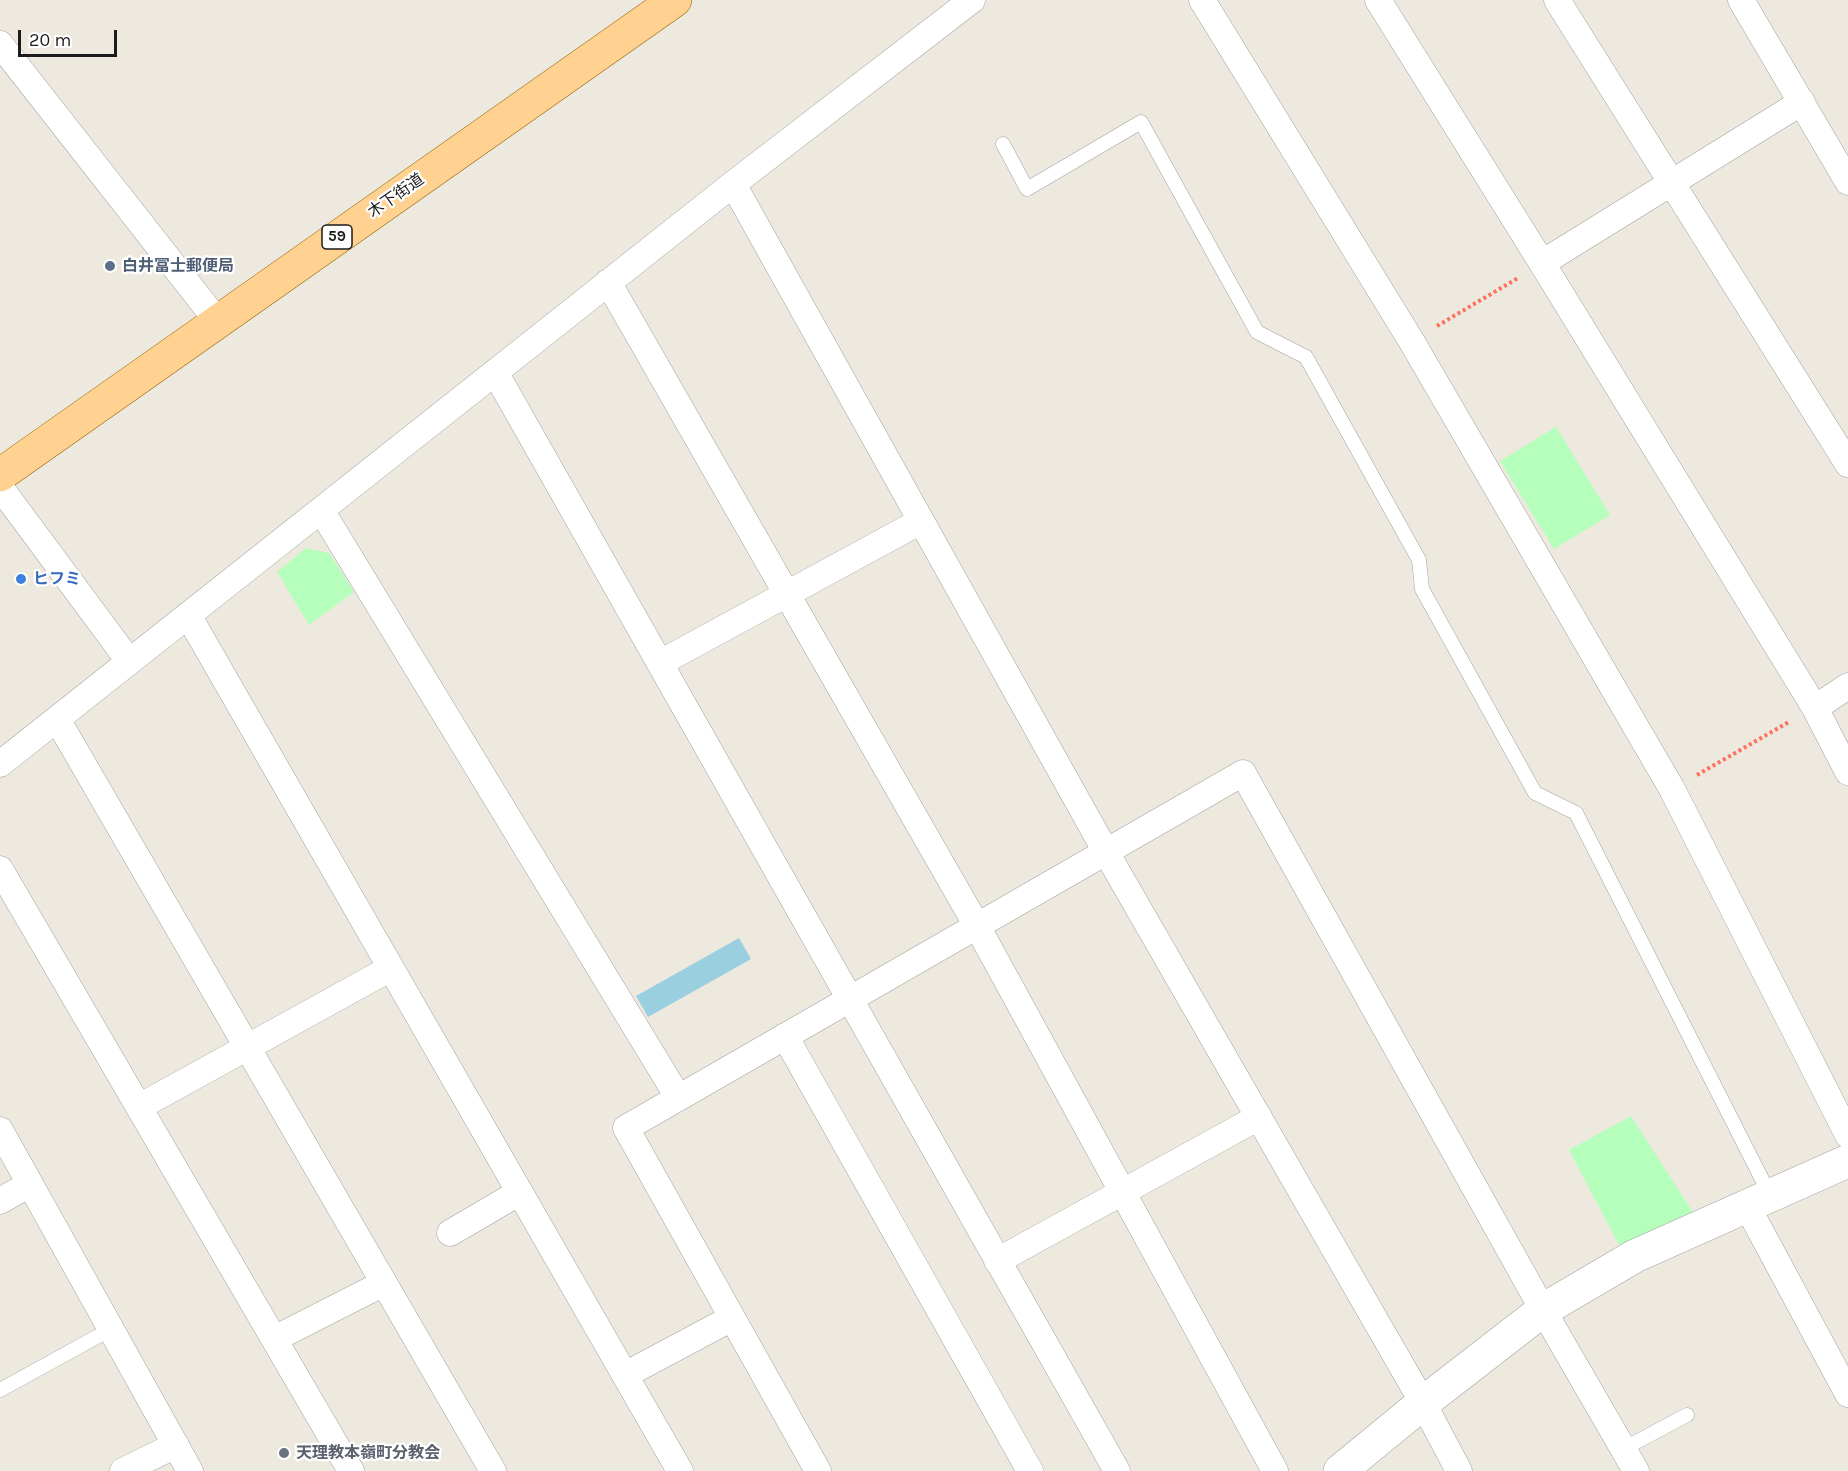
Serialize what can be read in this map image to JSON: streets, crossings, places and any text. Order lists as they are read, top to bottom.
{
  "streets": {
    "main road": ["木下街道", "59"]
  },
  "places": ["白井冨士郵便局", "ヒフミ", "天理教本嶺町分教会"],
  "scale_bar": "20 m"
}
